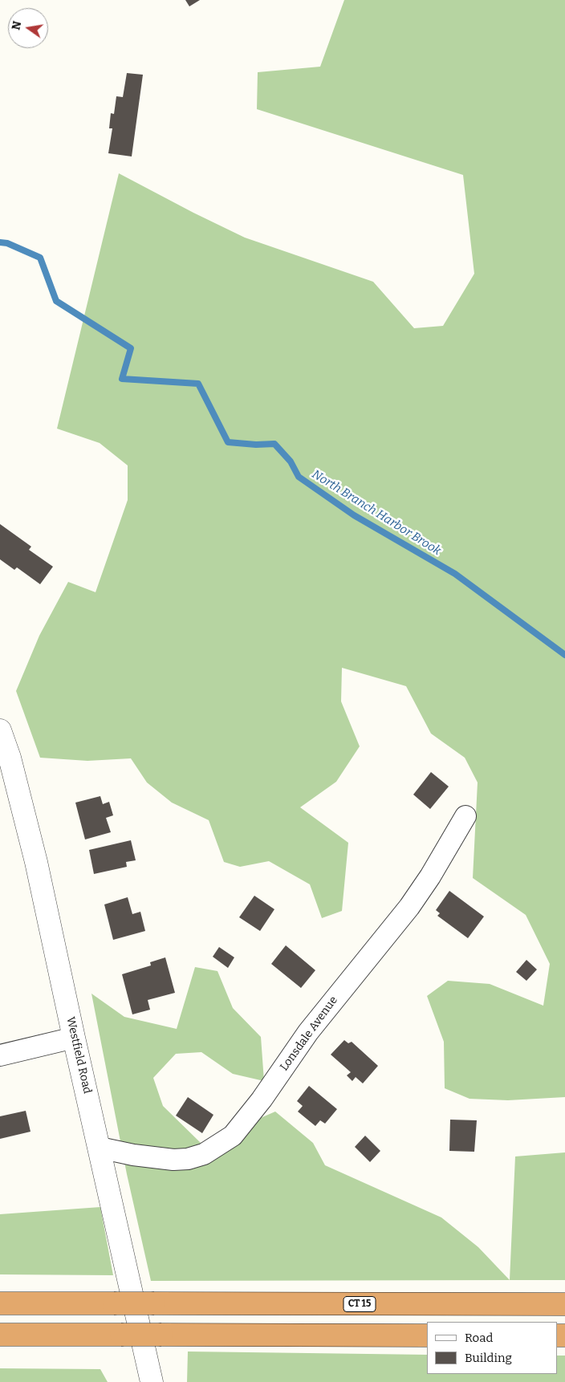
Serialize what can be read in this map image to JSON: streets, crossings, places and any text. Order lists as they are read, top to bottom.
{
  "streets": {
    "highway": ["CT 15"],
    "street": ["Lonsdale Avenue", "Westfield Road"]
  },
  "crossings": [
    ["Lonsdale Avenue", "Westfield Road"]
  ],
  "water": ["North Branch Harbor Brook"],
  "legend": ["Road", "Building"],
  "north": "left"
}
